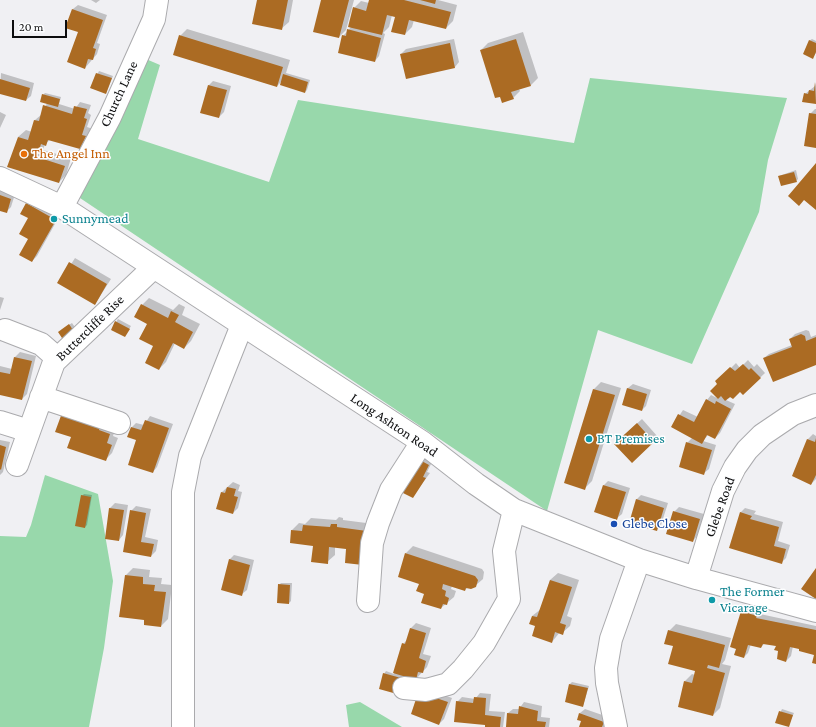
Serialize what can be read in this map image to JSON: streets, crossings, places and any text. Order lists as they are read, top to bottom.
{
  "streets": {
    "street": [
      "Church Lane",
      "Buttercliffe Rise",
      "Long Ashton Road",
      "Glebe Road"
    ]
  },
  "crossings": [
    ["Church Lane", "Long Ashton Road"],
    ["Buttercliffe Rise", "Long Ashton Road"],
    ["Long Ashton Road", "Glebe Road"]
  ],
  "places": [
    "The Angel Inn",
    "Sunnymead",
    "BT Premises",
    "Glebe Close",
    "The Former Vicarage"
  ],
  "scale_bar": "20 m"
}
